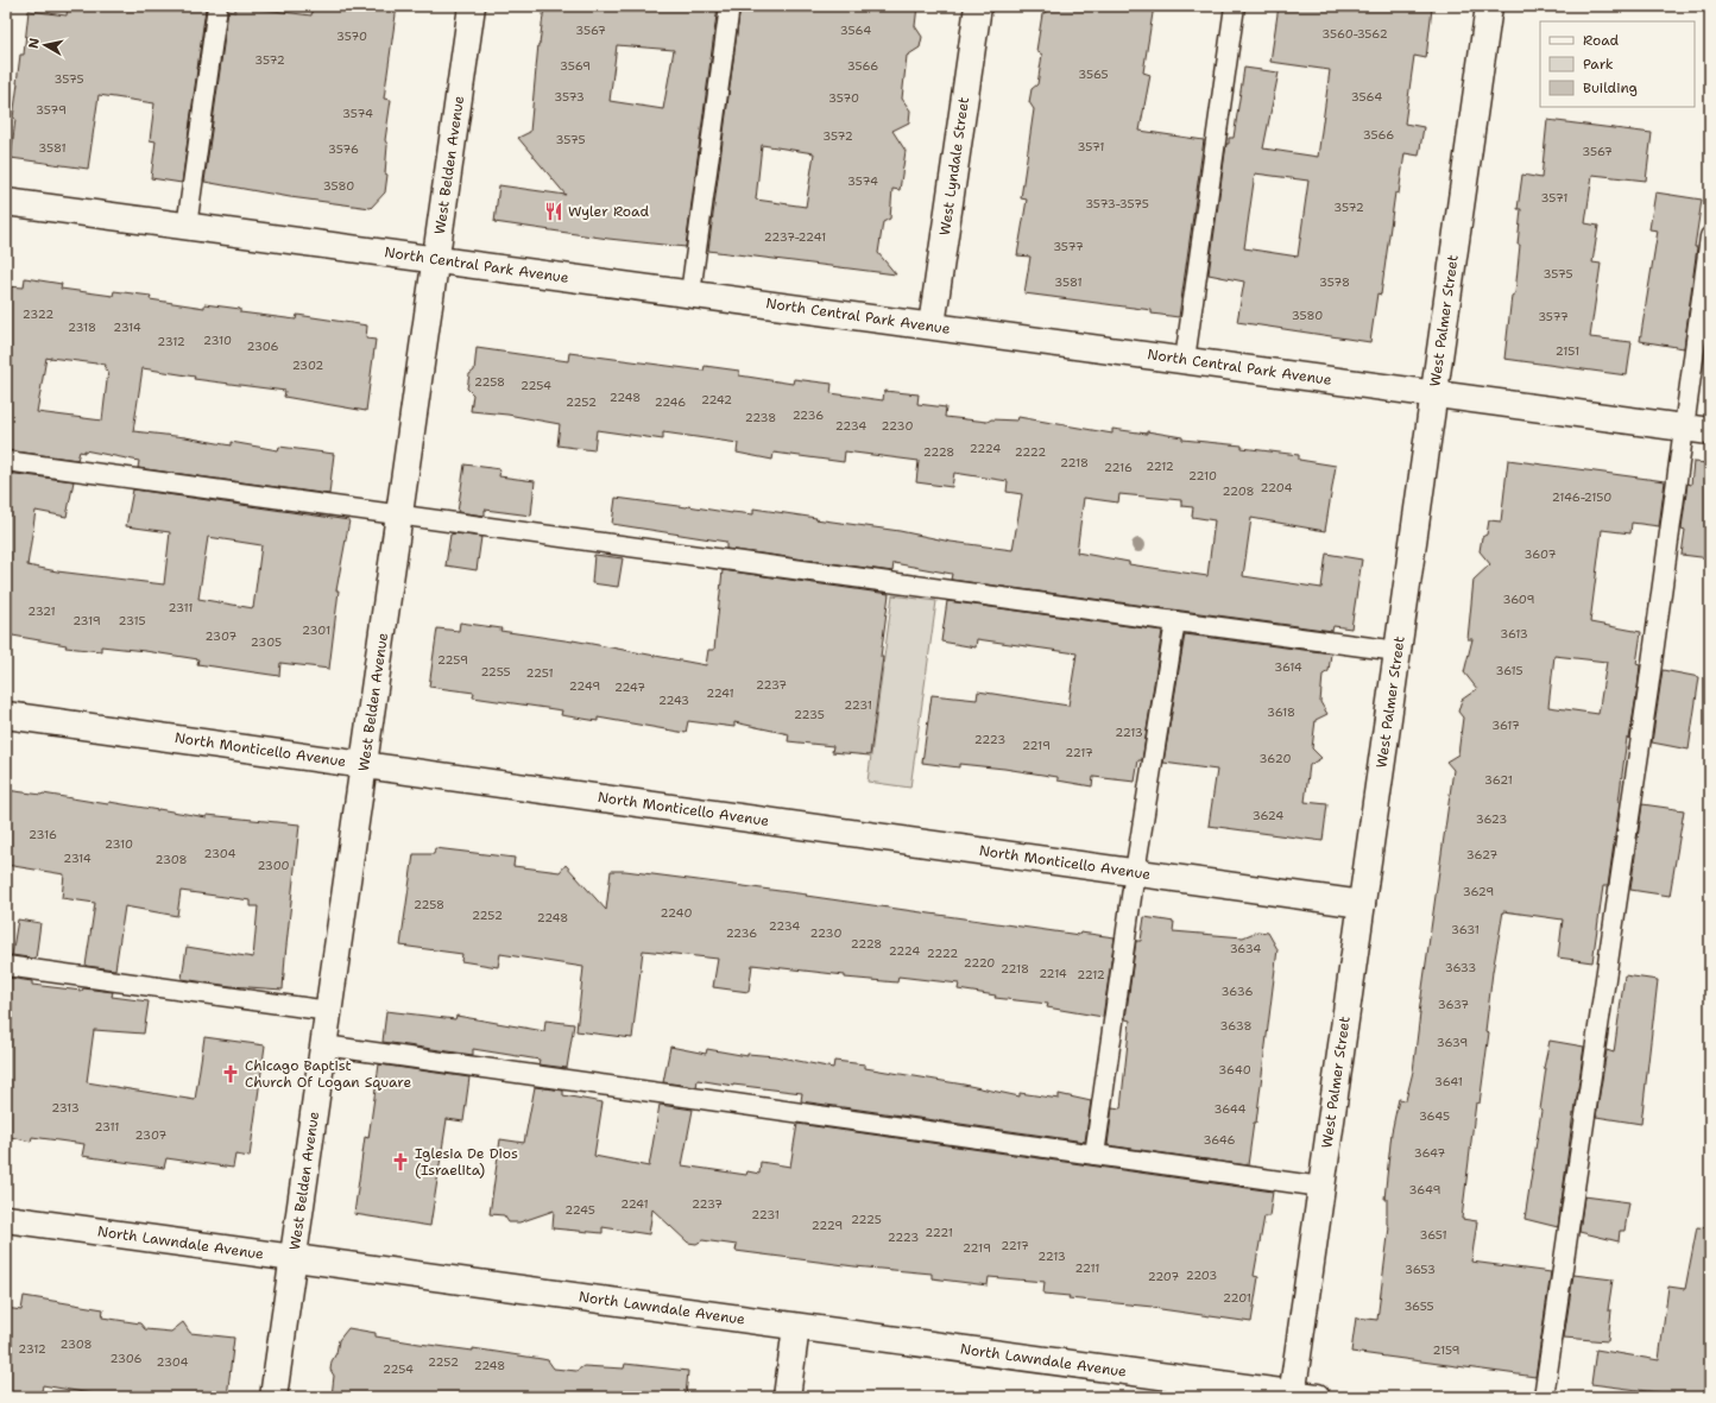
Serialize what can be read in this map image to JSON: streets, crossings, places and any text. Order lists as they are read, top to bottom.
{
  "streets": {
    "street": [
      "West Belden Avenue",
      "West Lyndale Street",
      "North Central Park Avenue",
      "West Palmer Street",
      "North Monticello Avenue",
      "North Lawndale Avenue"
    ]
  },
  "crossings": [
    ["West Belden Avenue", "North Central Park Avenue"],
    ["West Belden Avenue", "North Monticello Avenue"],
    ["West Belden Avenue", "North Lawndale Avenue"],
    ["West Lyndale Street", "North Central Park Avenue"],
    ["North Central Park Avenue", "West Palmer Street"],
    ["West Palmer Street", "North Monticello Avenue"],
    ["West Palmer Street", "North Lawndale Avenue"]
  ],
  "places": {
    "restaurant": ["Wyler Road"],
    "church": ["Chicago Baptist Church Of Logan Square", "Iglesia De Dios (Israelita)"]
  },
  "house_numbers": [
    "3567",
    "3564",
    "3560-3562",
    "3570",
    "3572",
    "3569",
    "3566",
    "3565",
    "3575",
    "3573",
    "3564",
    "3570",
    "3579",
    "3574",
    "3566",
    "3572",
    "3575",
    "3571",
    "3581",
    "3576",
    "3567",
    "3574",
    "3580",
    "3571",
    "3573-3575",
    "3572",
    "2237-2241",
    "3577",
    "3575",
    "3581",
    "3578",
    "2322",
    "3580",
    "3577",
    "2318",
    "2314",
    "2310",
    "2312",
    "2306",
    "2151",
    "2302",
    "2258",
    "2254",
    "2248",
    "2242",
    "2252",
    "2246",
    "2236",
    "2238",
    "2234",
    "2230",
    "2224",
    "2228",
    "2222",
    "2218",
    "2212",
    "2216",
    "2210",
    "2204",
    "2208",
    "2146-2150",
    "3607",
    "3609",
    "2311",
    "2321",
    "2319",
    "2315",
    "2301",
    "3613",
    "2307",
    "2305",
    "2259",
    "3614",
    "3615",
    "2255",
    "2251",
    "2237",
    "2249",
    "2247",
    "2241",
    "2243",
    "2231",
    "3618",
    "2235",
    "3617",
    "2213",
    "2223",
    "2219",
    "2217",
    "3620",
    "3621",
    "3624",
    "3623",
    "2316",
    "2310",
    "2304",
    "3627",
    "2314",
    "2308",
    "2300",
    "3629",
    "2258",
    "2240",
    "2252",
    "2248",
    "2234",
    "3631",
    "2236",
    "2230",
    "2228",
    "3634",
    "2224",
    "2222",
    "2220",
    "3633",
    "2218",
    "2214",
    "2212",
    "3636",
    "3637",
    "3638",
    "3639",
    "3640",
    "3641",
    "2313",
    "3644",
    "3645",
    "2311",
    "2307",
    "3646",
    "3647",
    "3649",
    "2241",
    "2237",
    "2245",
    "2231",
    "2225",
    "2229",
    "2221",
    "3651",
    "2223",
    "2217",
    "2219",
    "2213",
    "2211",
    "3653",
    "2203",
    "2207",
    "2201",
    "3655",
    "2308",
    "2312",
    "2159",
    "2306",
    "2304",
    "2252",
    "2248",
    "2254"
  ],
  "legend": ["Road", "Park", "Building"],
  "north": "left"
}
